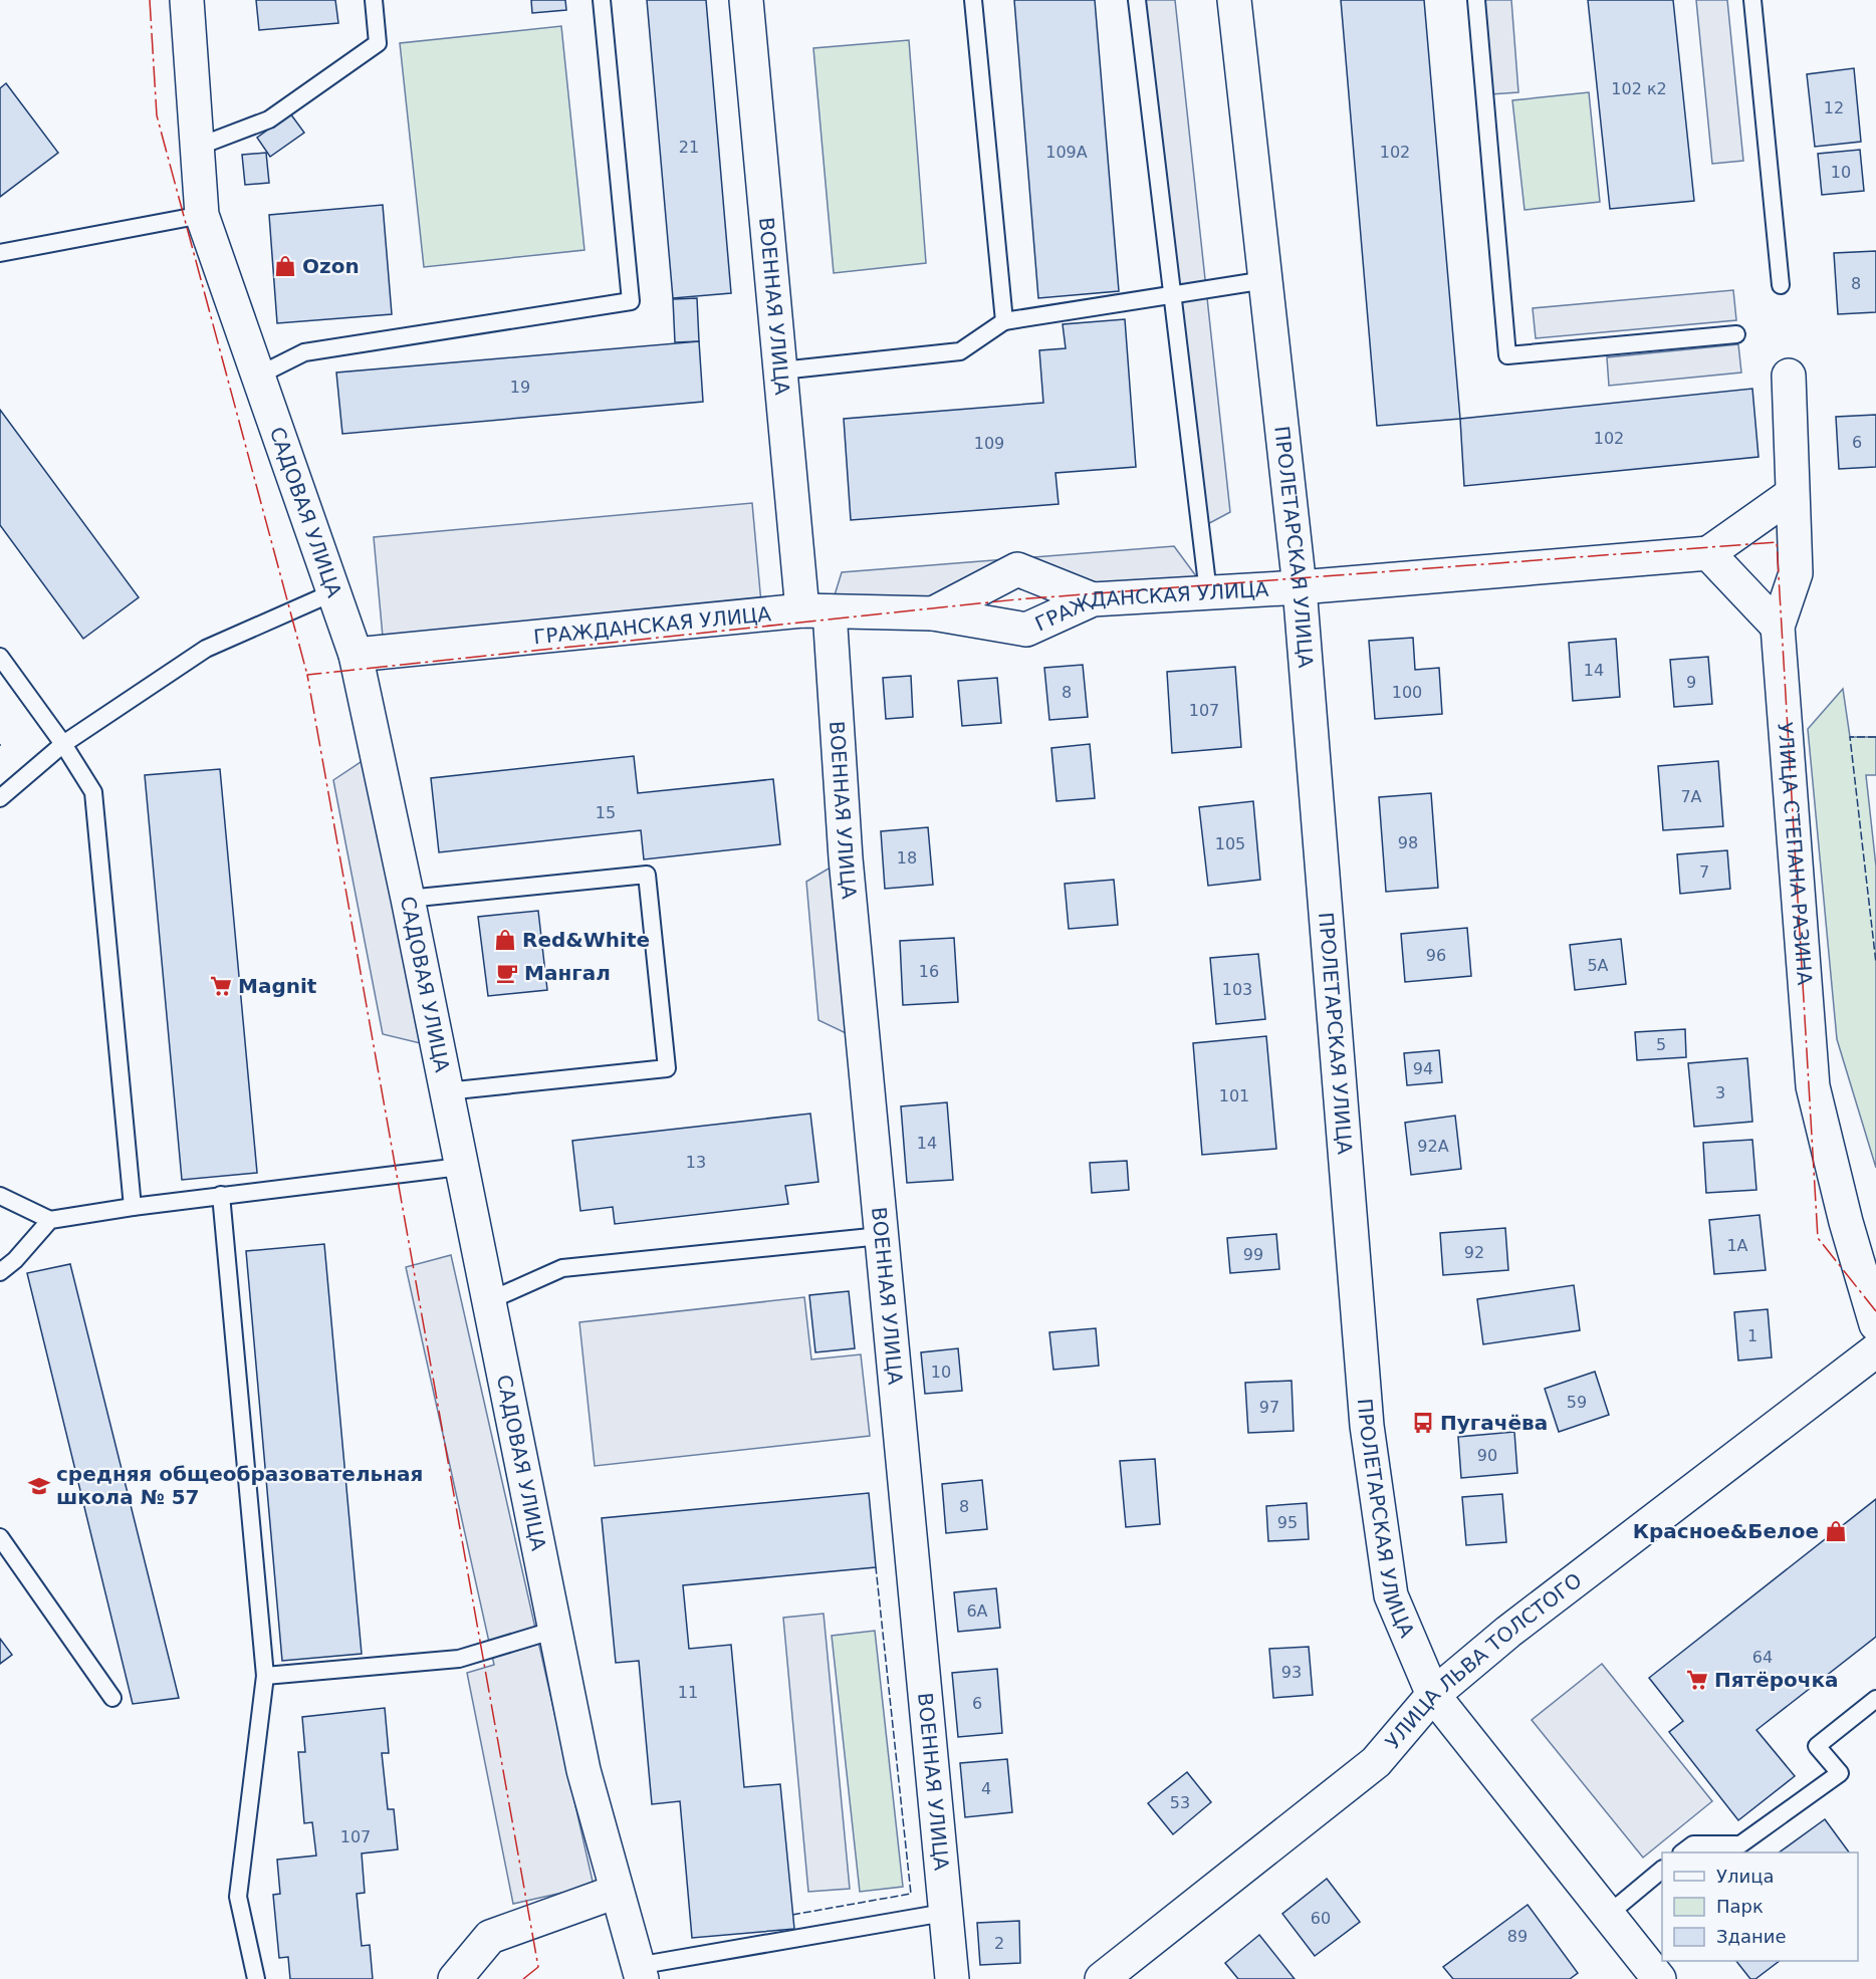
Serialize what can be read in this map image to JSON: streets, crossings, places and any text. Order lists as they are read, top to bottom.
{
  "streets": {
    "street": [
      "ВОЕННАЯ УЛИЦА",
      "САДОВАЯ УЛИЦА",
      "ПРОЛЕТАРСКАЯ УЛИЦА",
      "ГРАЖДАНСКАЯ УЛИЦА",
      "УЛИЦА СТЕПАНА РАЗИНА",
      "УЛИЦА ЛЬВА ТОЛСТОГО"
    ]
  },
  "crossings": [
    ["ВОЕННАЯ УЛИЦА", "ГРАЖДАНСКАЯ УЛИЦА"],
    ["САДОВАЯ УЛИЦА", "ГРАЖДАНСКАЯ УЛИЦА"],
    ["ПРОЛЕТАРСКАЯ УЛИЦА", "ГРАЖДАНСКАЯ УЛИЦА"],
    ["ПРОЛЕТАРСКАЯ УЛИЦА", "УЛИЦА ЛЬВА ТОЛСТОГО"]
  ],
  "places": {
    "shop": ["Ozon", "Red&White", "Красное&Белое"],
    "cafe": ["Мангал"],
    "supermarket": ["Magnit", "Пятёрочка"],
    "bus stop": ["Пугачёва"],
    "school or university": ["средняя общеобразовательная школа № 57"]
  },
  "house_numbers": [
    "102 к2",
    "12",
    "21",
    "109А",
    "102",
    "10",
    "8",
    "19",
    "102",
    "6",
    "109",
    "14",
    "9",
    "8",
    "100",
    "107",
    "7А",
    "15",
    "98",
    "105",
    "18",
    "7",
    "96",
    "5А",
    "16",
    "103",
    "5",
    "94",
    "3",
    "101",
    "14",
    "92А",
    "13",
    "1А",
    "92",
    "99",
    "1",
    "10",
    "59",
    "97",
    "90",
    "8",
    "95",
    "6А",
    "64",
    "93",
    "11",
    "6",
    "4",
    "53",
    "107",
    "60",
    "89",
    "2"
  ],
  "legend": ["Улица", "Парк", "Здание"]
}
